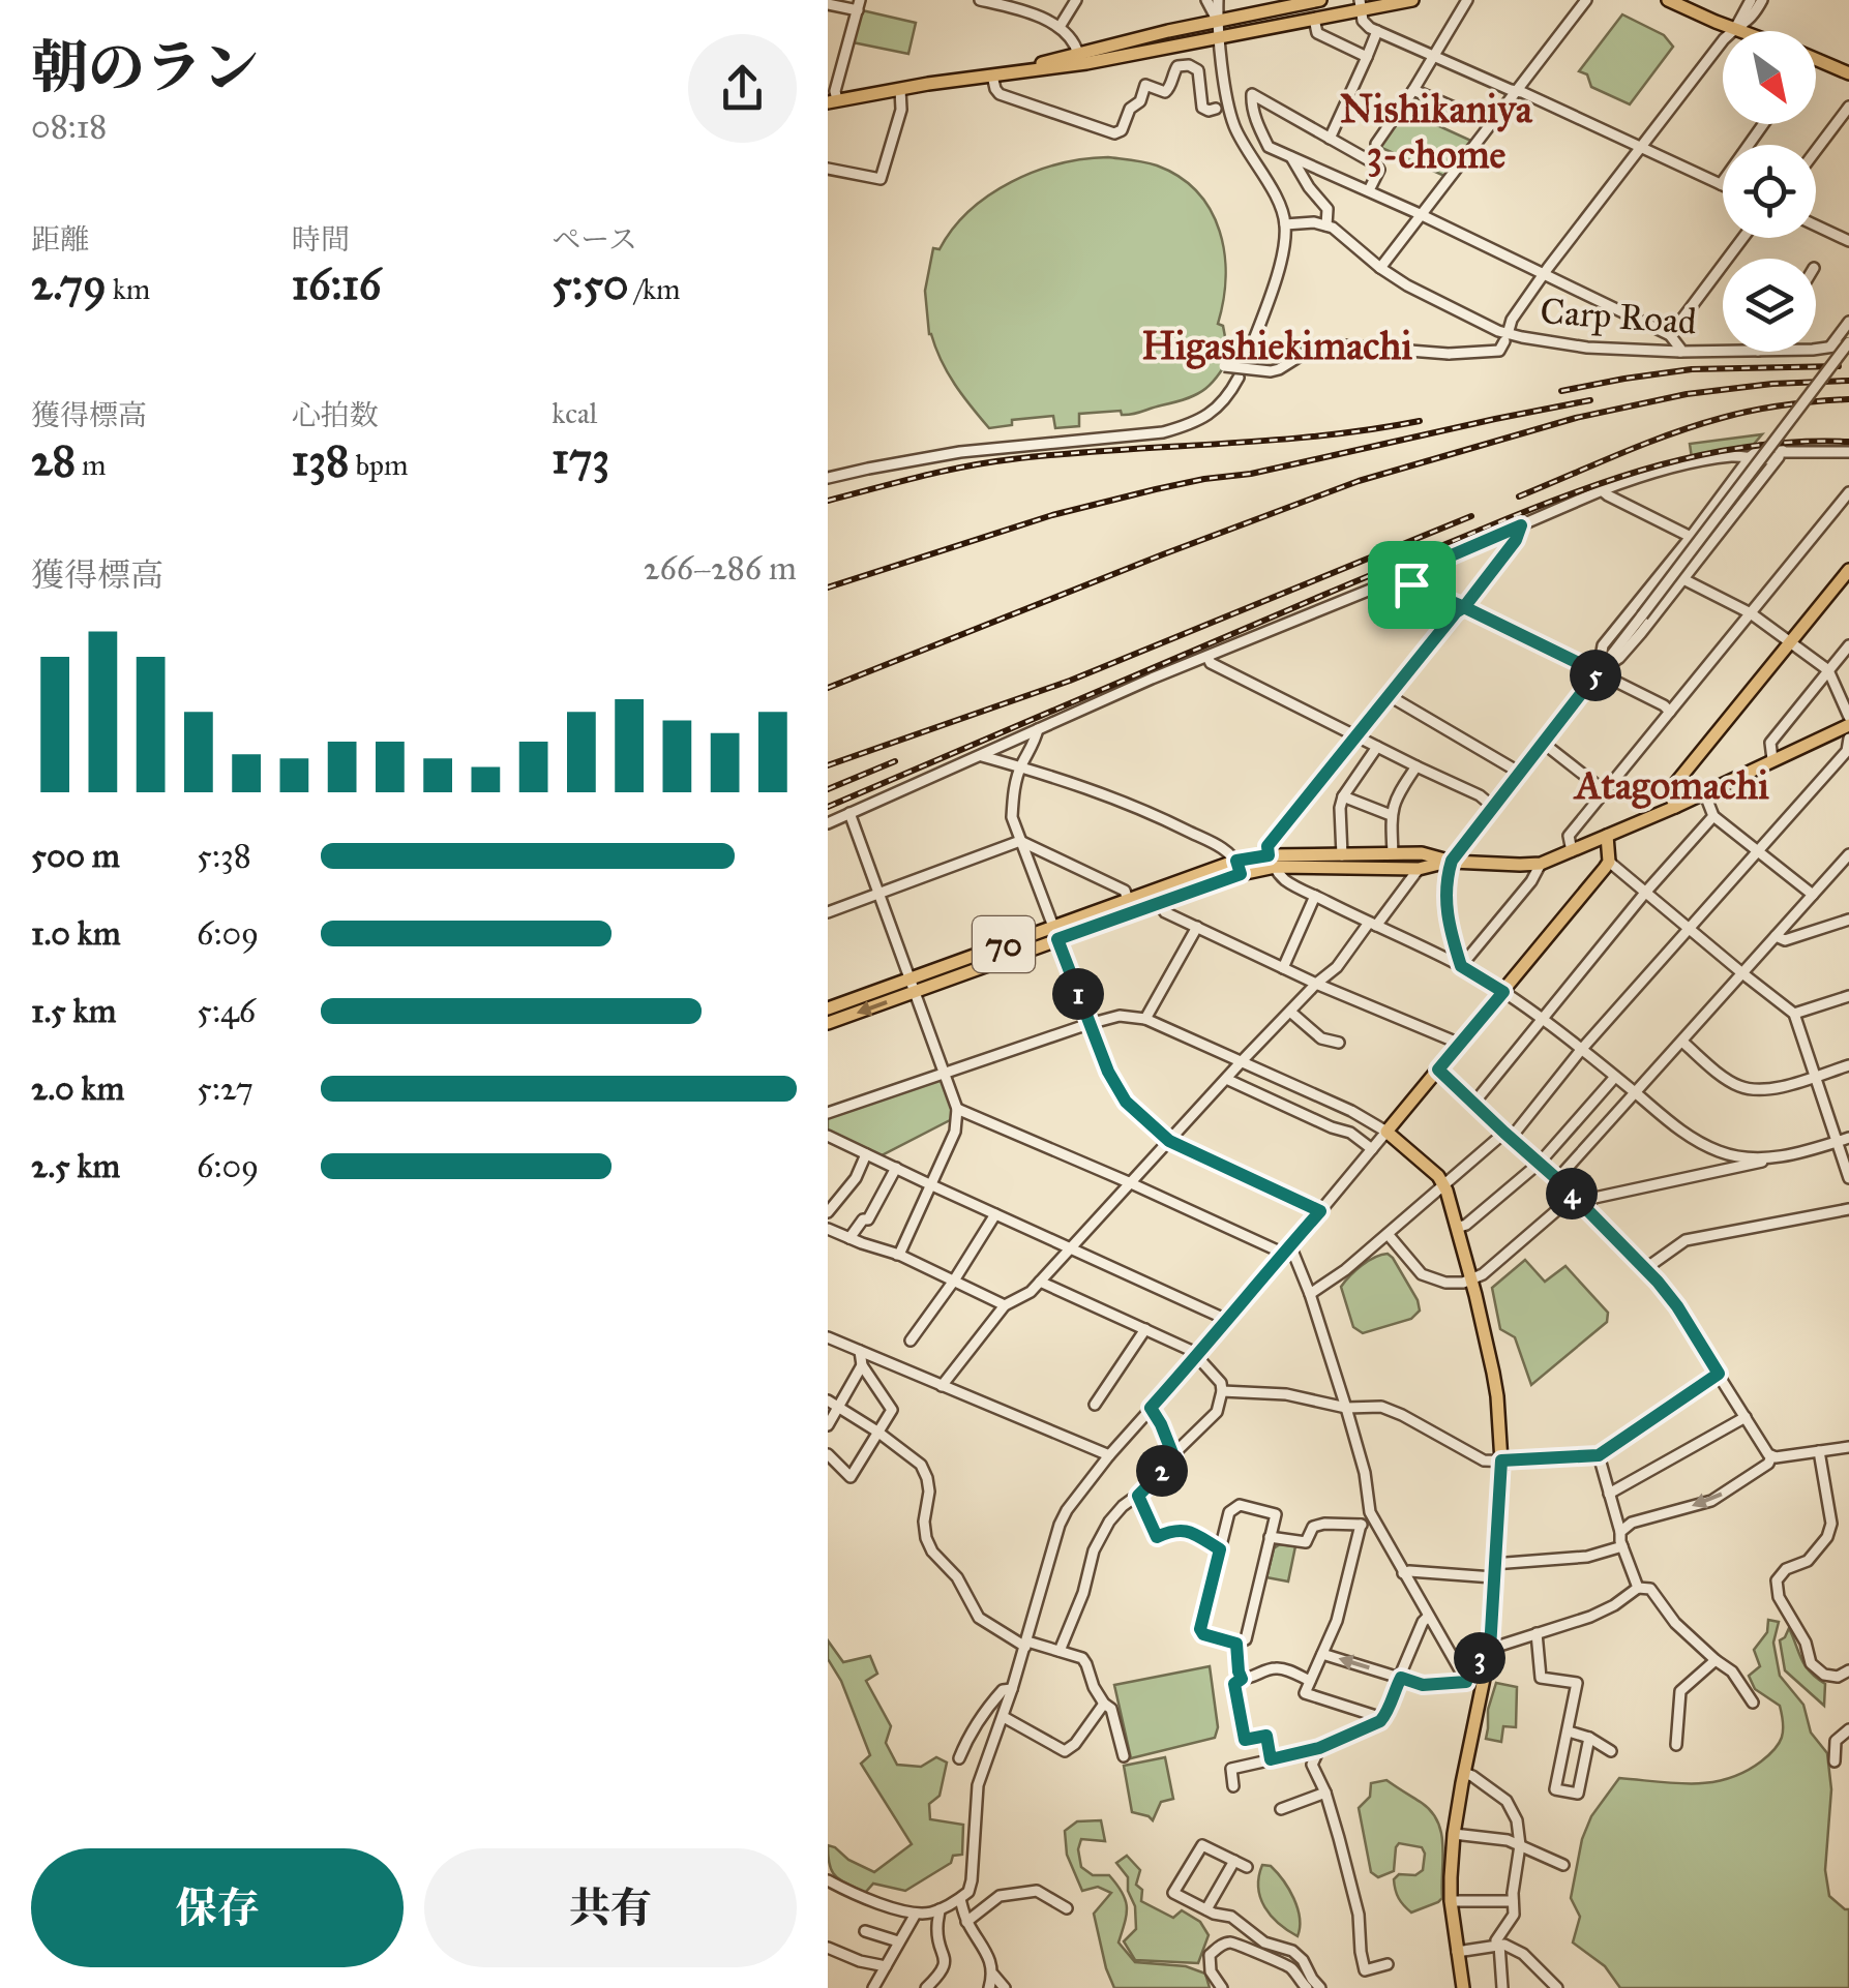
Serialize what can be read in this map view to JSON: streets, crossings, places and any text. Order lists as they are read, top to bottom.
{
  "streets": {
    "main road": ["70"],
    "street": ["Carp Road"]
  },
  "districts": ["Nishikaniya 3-chome", "Higashiekimachi", "Atagomachi"],
  "north": "bottom right",
  "page": {
    "heading": ["朝のラン", "08:18"],
    "stats": [
      ["距離", "2.79 km"],
      ["時間", "16:16"],
      ["ペース", "5:50 /km"],
      ["獲得標高", "28 m"],
      ["心拍数", "138 bpm"],
      ["kcal", "173"]
    ],
    "chart": ["獲得標高", "266–286 m"],
    "pins": [
      "5",
      "1",
      "4",
      "2",
      "3"
    ],
    "list": [
      {
        "name": "500 m",
        "note": "5:38"
      },
      {
        "name": "1.0 km",
        "note": "6:09"
      },
      {
        "name": "1.5 km",
        "note": "5:46"
      },
      {
        "name": "2.0 km",
        "note": "5:27"
      },
      {
        "name": "2.5 km",
        "note": "6:09"
      }
    ],
    "buttons": ["保存", "共有"]
  }
}
